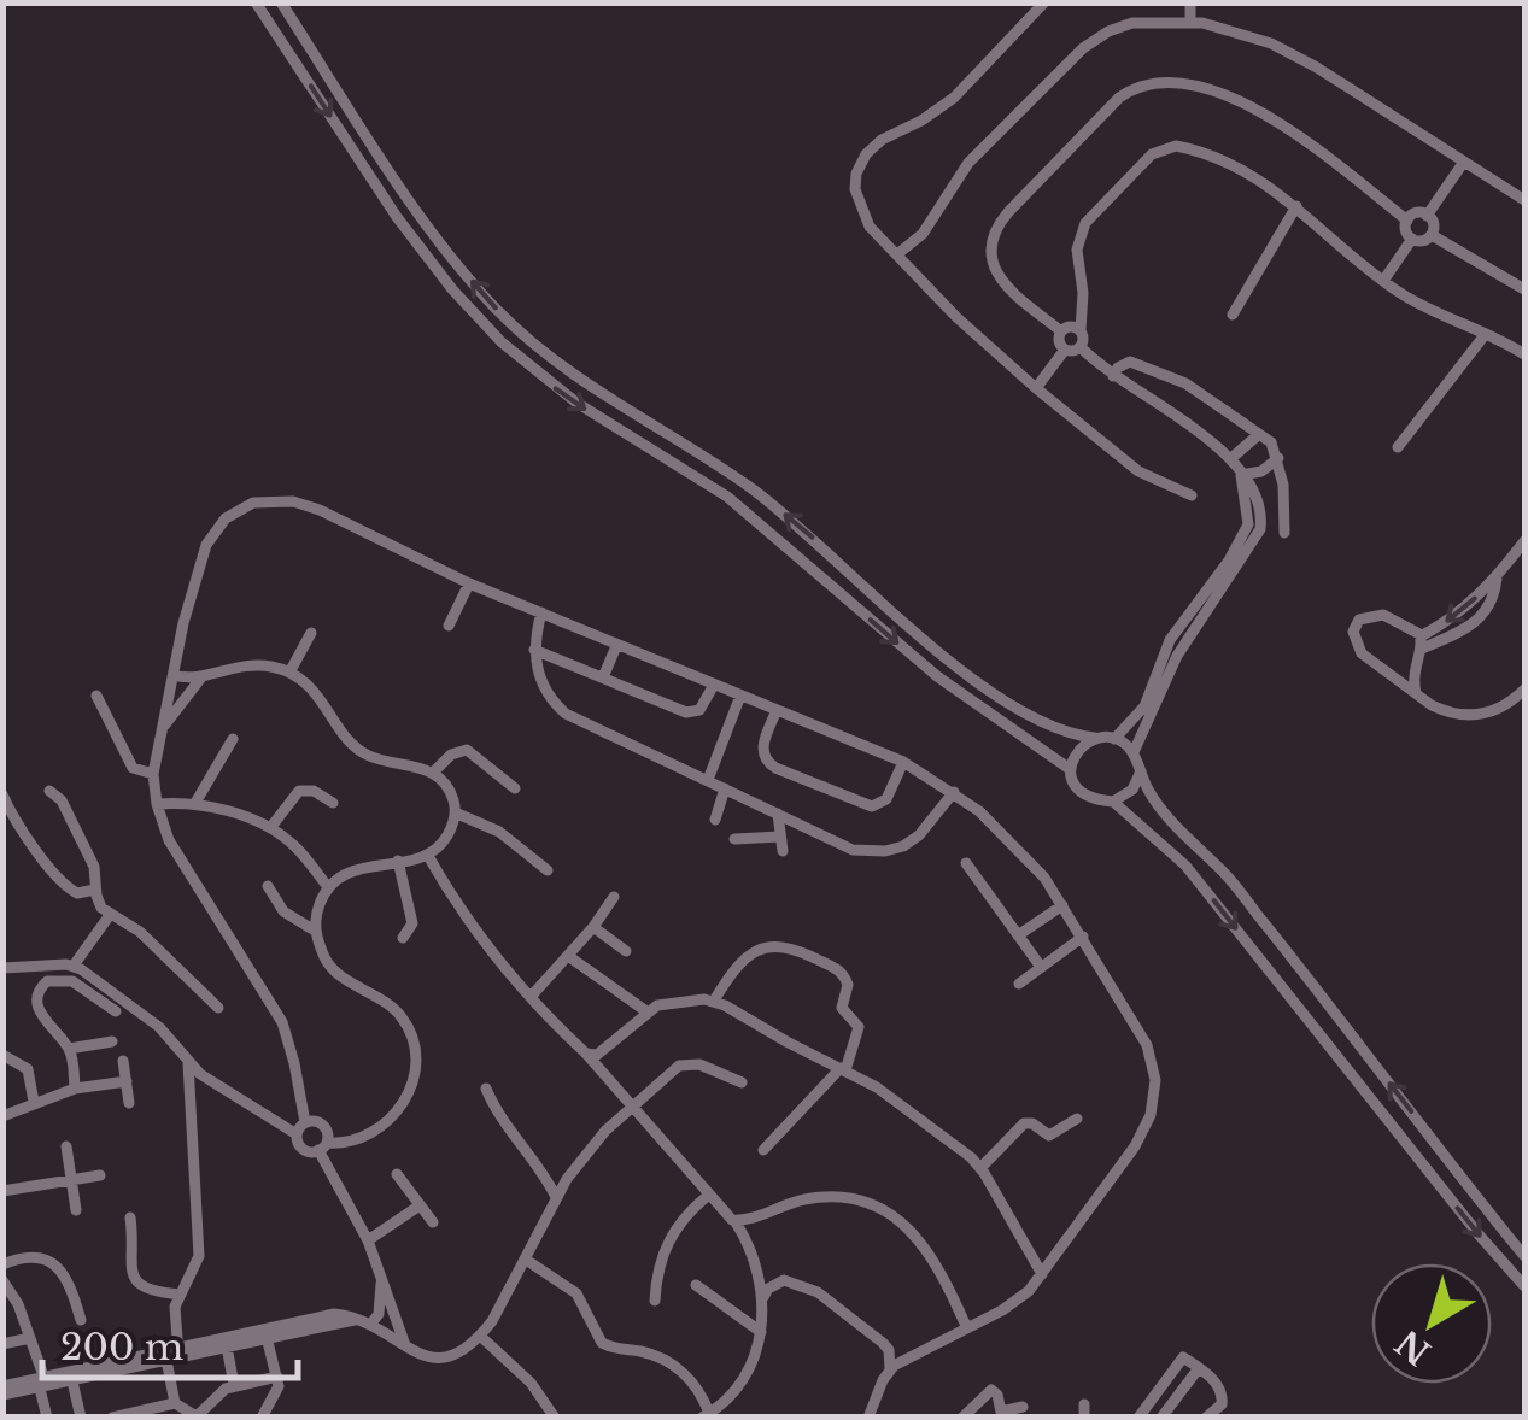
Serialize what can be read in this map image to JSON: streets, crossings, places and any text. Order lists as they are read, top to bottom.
{
  "scale_bar": "200 m",
  "north": "bottom left"
}
